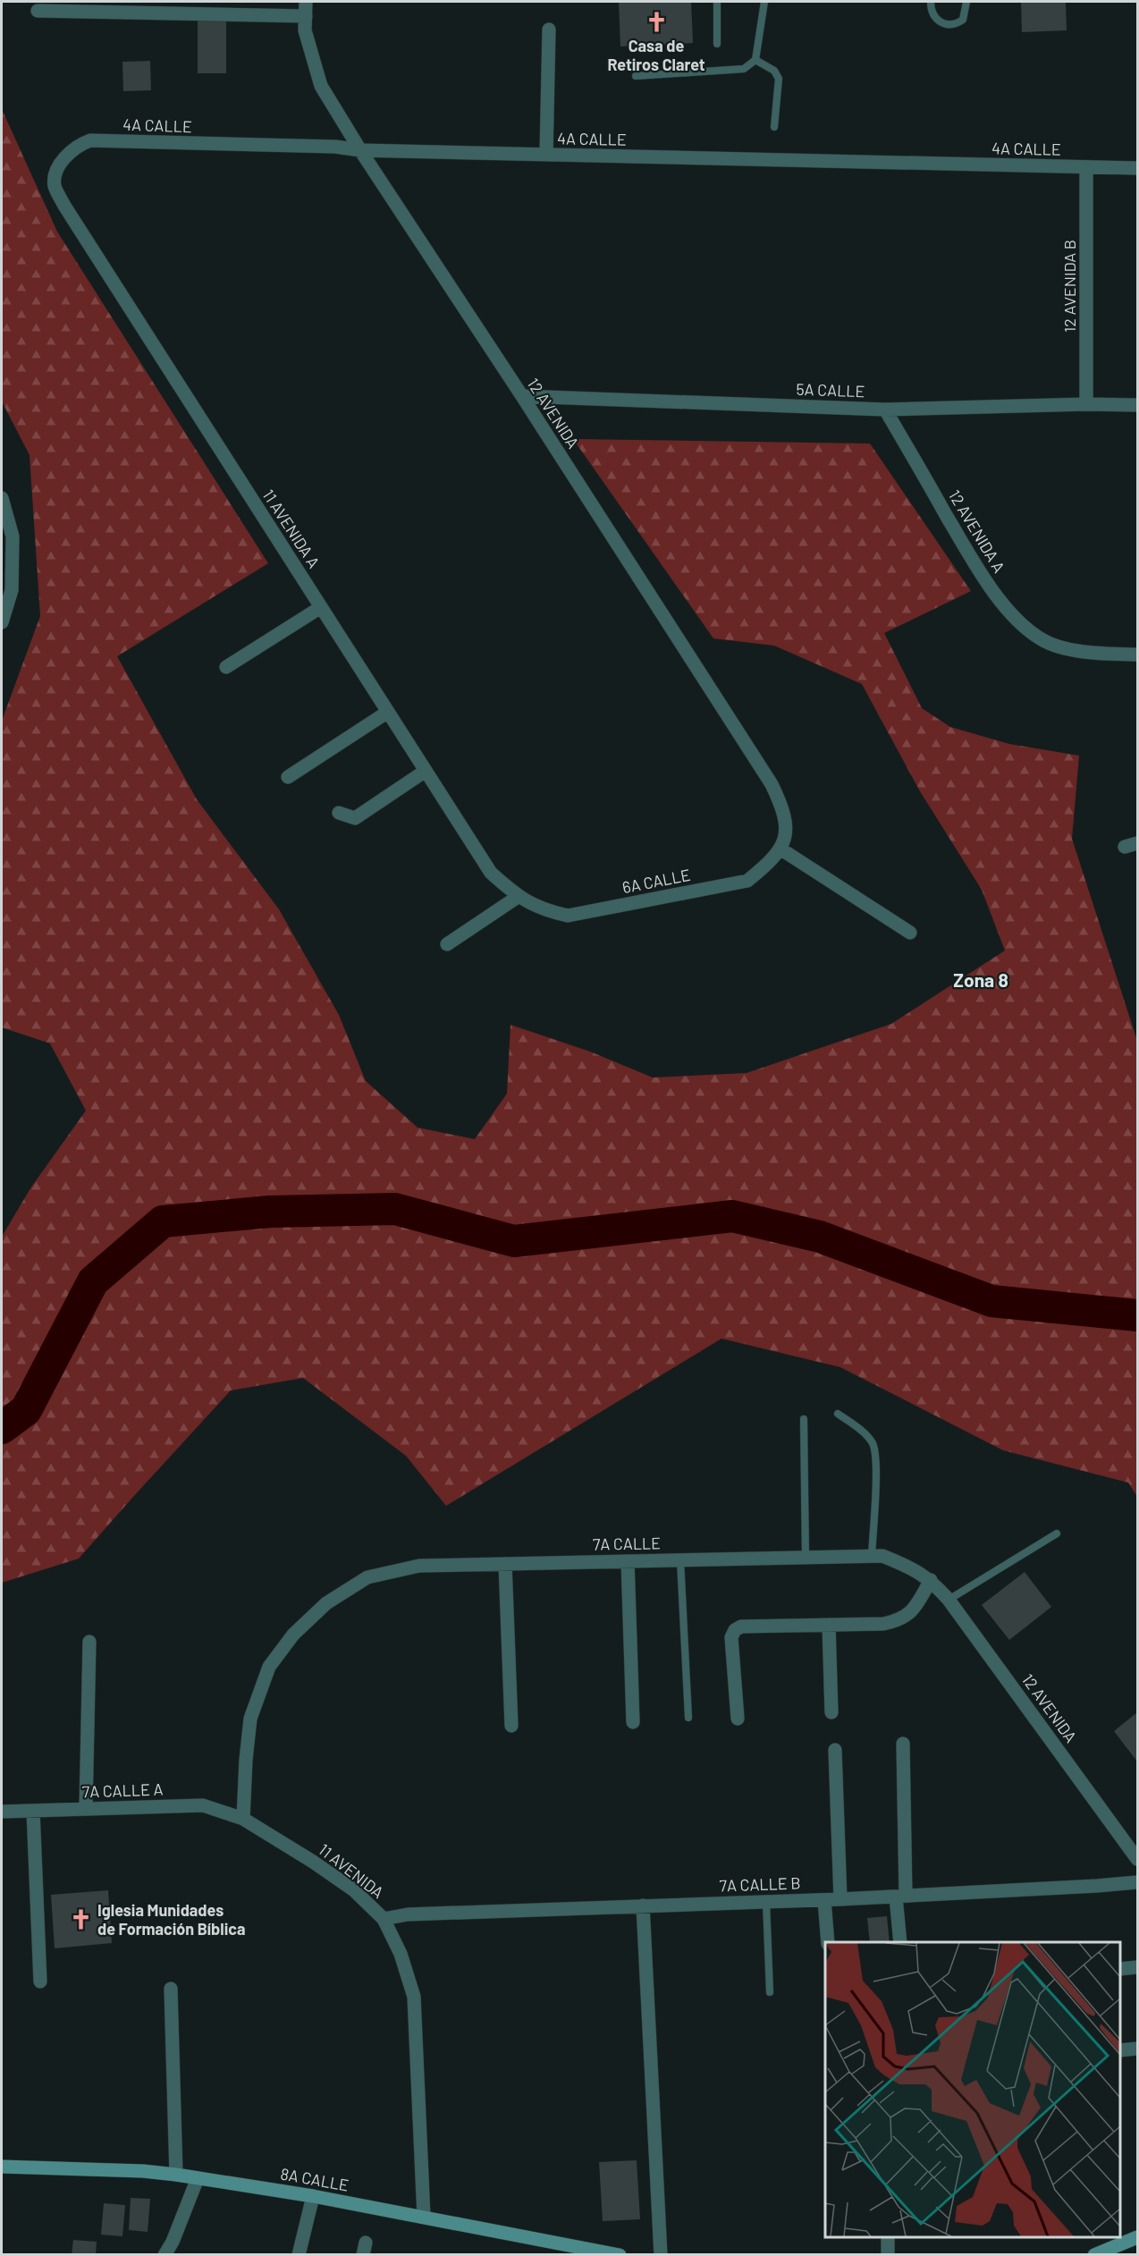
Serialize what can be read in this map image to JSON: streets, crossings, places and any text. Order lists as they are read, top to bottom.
{
  "streets": {
    "street": [
      "4A CALLE",
      "12 AVENIDA B",
      "5A CALLE",
      "12 AVENIDA",
      "11 AVENIDA A",
      "12 AVENIDA A",
      "6A CALLE",
      "7A CALLE",
      "7A CALLE A",
      "11 AVENIDA",
      "7A CALLE B",
      "8A CALLE"
    ]
  },
  "crossings": [
    ["4A CALLE", "12 AVENIDA B"],
    ["4A CALLE", "12 AVENIDA"],
    ["4A CALLE", "11 AVENIDA A"],
    ["12 AVENIDA B", "5A CALLE"],
    ["5A CALLE", "12 AVENIDA"],
    ["5A CALLE", "12 AVENIDA A"],
    ["12 AVENIDA", "6A CALLE"],
    ["12 AVENIDA", "7A CALLE"],
    ["11 AVENIDA A", "6A CALLE"],
    ["7A CALLE", "7A CALLE A"],
    ["7A CALLE", "11 AVENIDA"],
    ["7A CALLE A", "11 AVENIDA"],
    ["11 AVENIDA", "7A CALLE B"],
    ["11 AVENIDA", "8A CALLE"]
  ],
  "districts": ["Zona 8"],
  "places": {
    "church": ["Casa de Retiros Claret", "Iglesia Munidades de Formación Bíblica"]
  }
}
